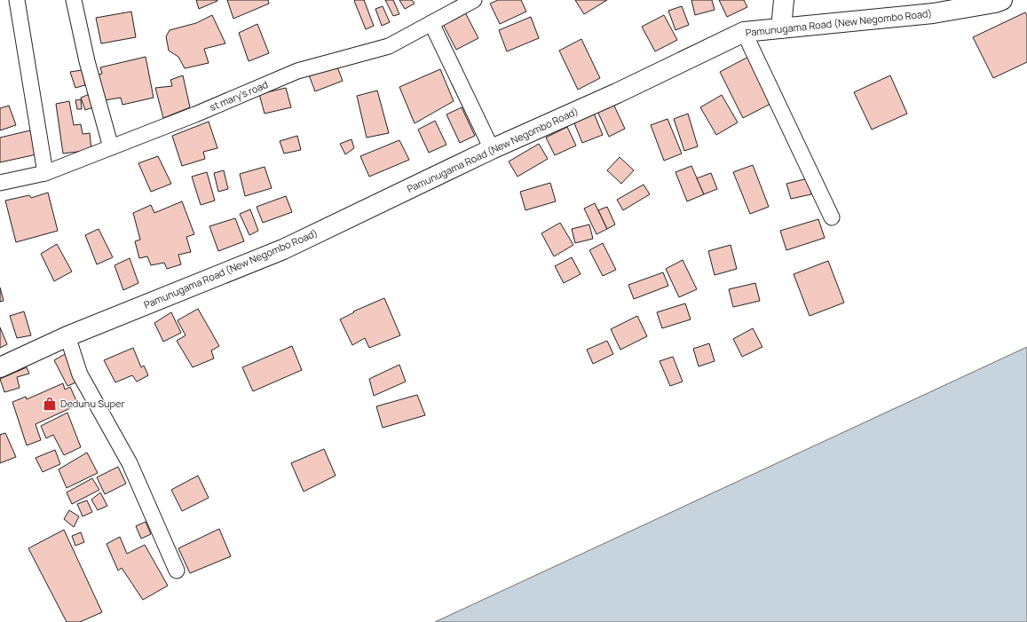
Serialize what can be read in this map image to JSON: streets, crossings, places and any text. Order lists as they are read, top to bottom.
{
  "streets": {
    "main road": ["Pamunugama Road (New Negombo Road)"],
    "street": ["st mary's road"]
  },
  "places": {
    "shop": ["Dedunu Super"]
  }
}
